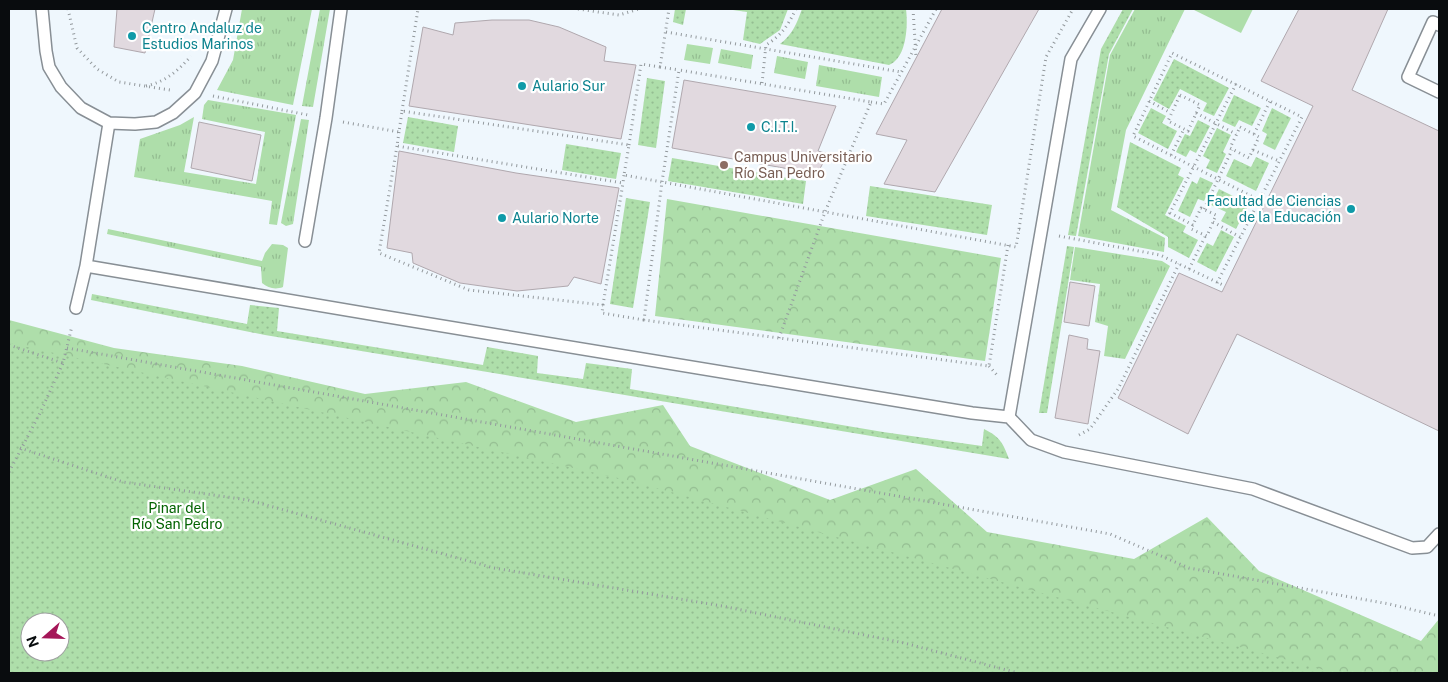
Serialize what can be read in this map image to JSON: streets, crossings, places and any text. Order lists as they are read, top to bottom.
{
  "parks": ["Pinar del Río San Pedro"],
  "places": [
    "Centro Andaluz de Estudios Marinos",
    "Aulario Sur",
    "C.I.T.I.",
    "Campus Universitario Río San Pedro",
    "Facultad de Ciencias de la Educación",
    "Aulario Norte"
  ],
  "north": "left"
}
